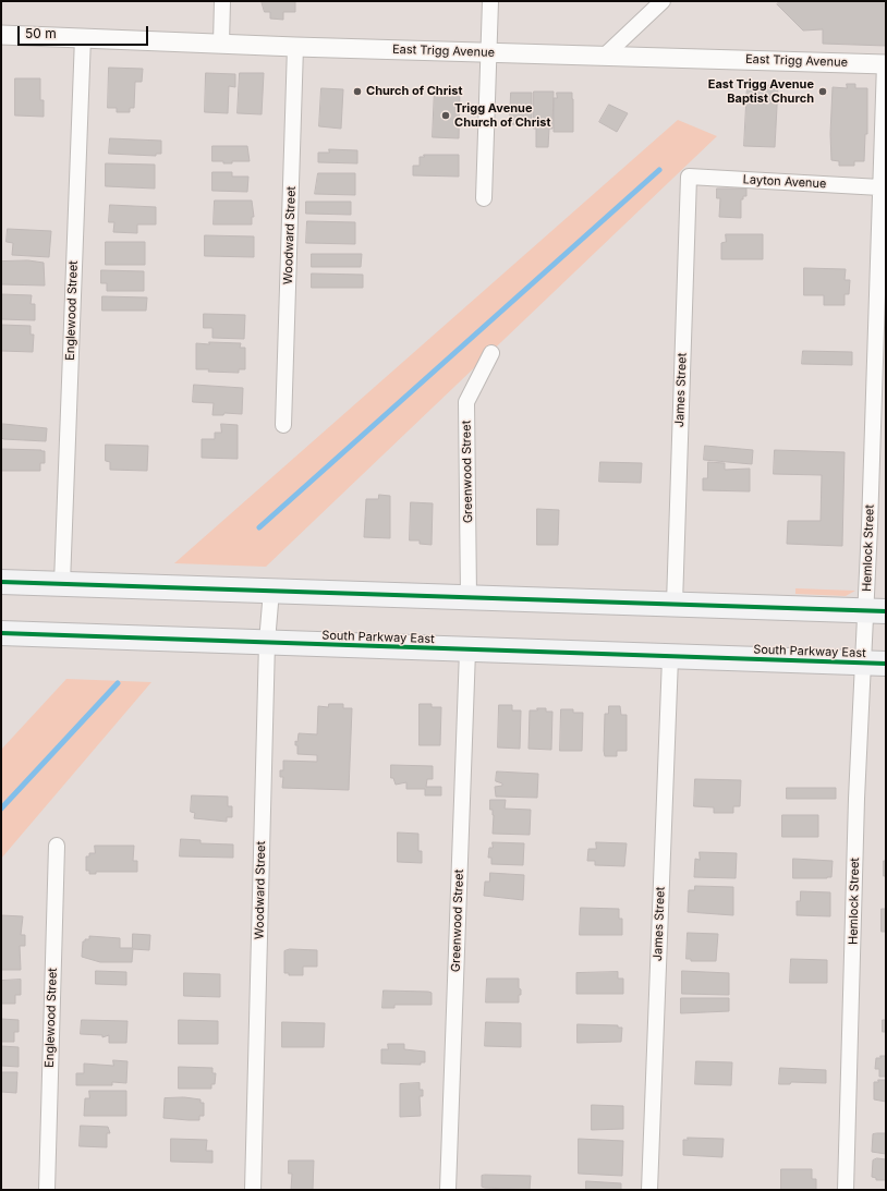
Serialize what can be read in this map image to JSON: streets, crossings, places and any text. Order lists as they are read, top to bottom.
{
  "streets": {
    "main road": ["South Parkway East"],
    "street": [
      "East Trigg Avenue",
      "Layton Avenue",
      "Woodward Street",
      "Englewood Street",
      "James Street",
      "Greenwood Street",
      "Hemlock Street"
    ]
  },
  "crossings": [
    ["East Trigg Avenue", "Woodward Street"],
    ["East Trigg Avenue", "Englewood Street"],
    ["East Trigg Avenue", "Hemlock Street"],
    ["Layton Avenue", "James Street"],
    ["Layton Avenue", "Hemlock Street"],
    ["Woodward Street", "South Parkway East"],
    ["James Street", "South Parkway East"],
    ["Greenwood Street", "South Parkway East"],
    ["Hemlock Street", "South Parkway East"]
  ],
  "places": ["Church of Christ", "East Trigg Avenue Baptist Church", "Trigg Avenue Church of Christ"],
  "scale_bar": "50 m"
}
